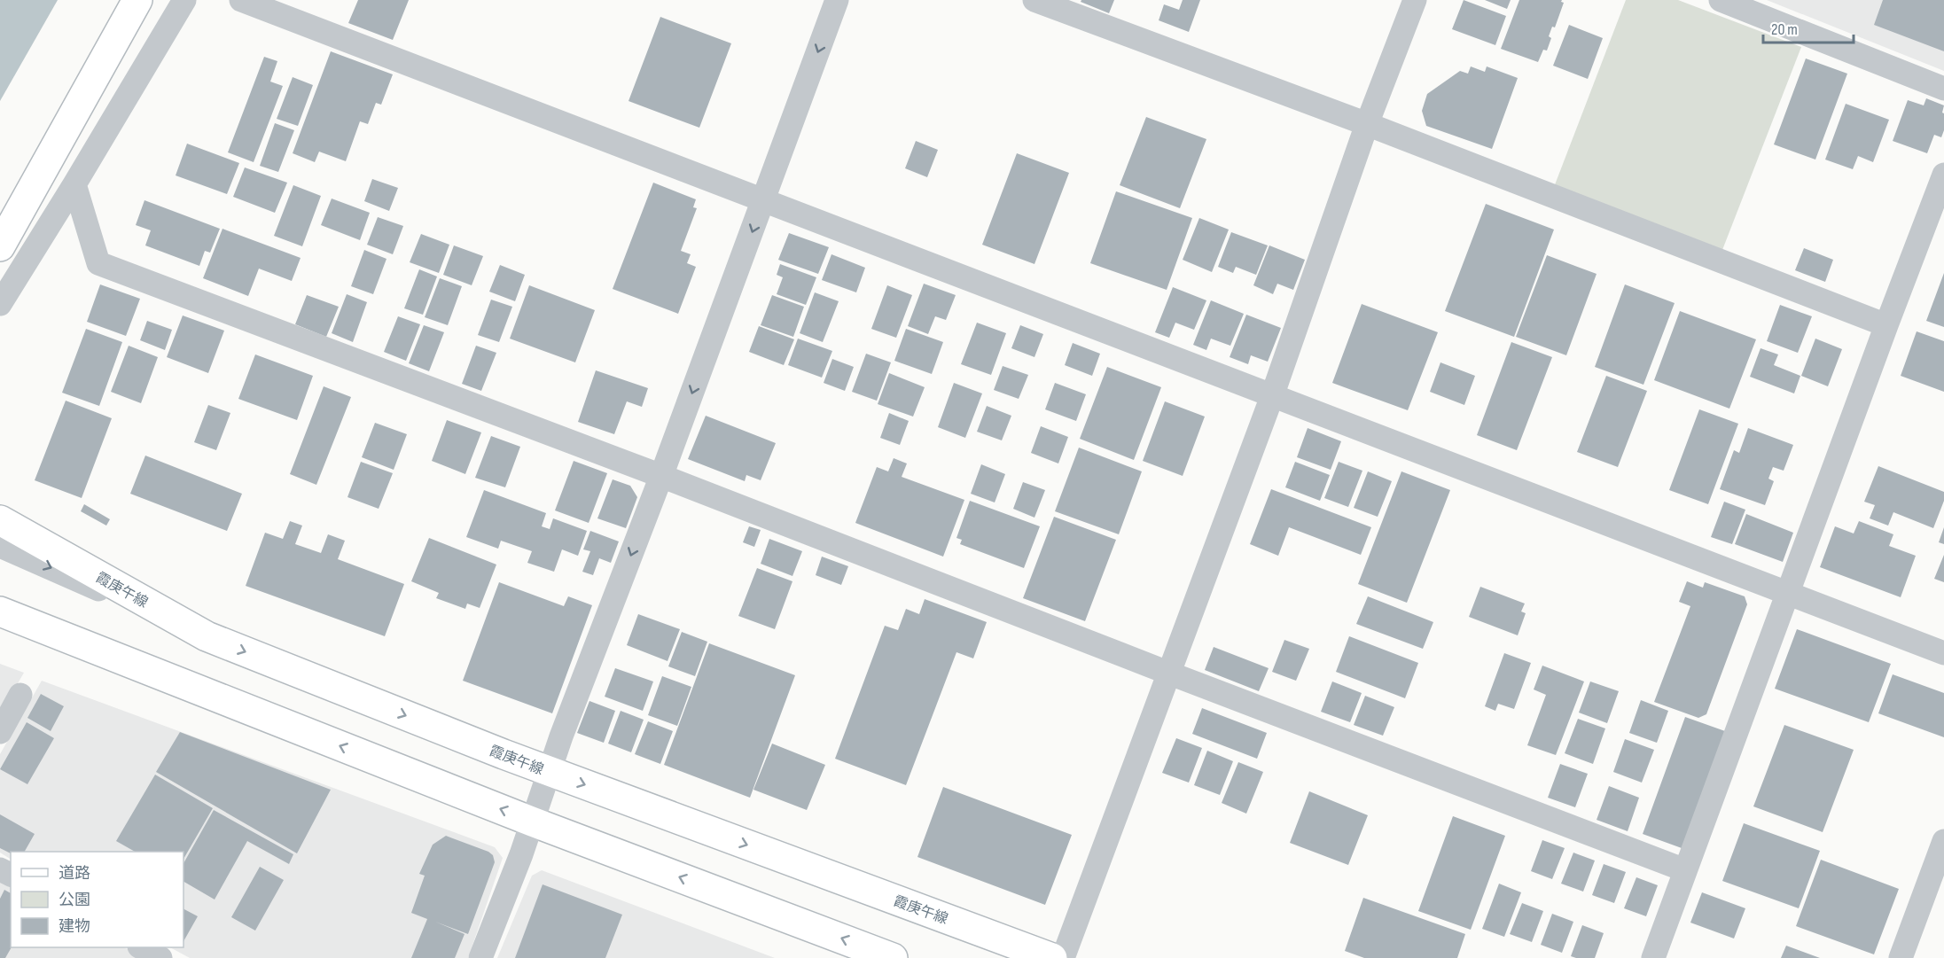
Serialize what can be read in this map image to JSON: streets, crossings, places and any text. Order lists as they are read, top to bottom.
{
  "streets": {
    "street": ["霞庚午線"]
  },
  "legend": ["道路", "公園", "建物"],
  "scale_bar": "20 m"
}
